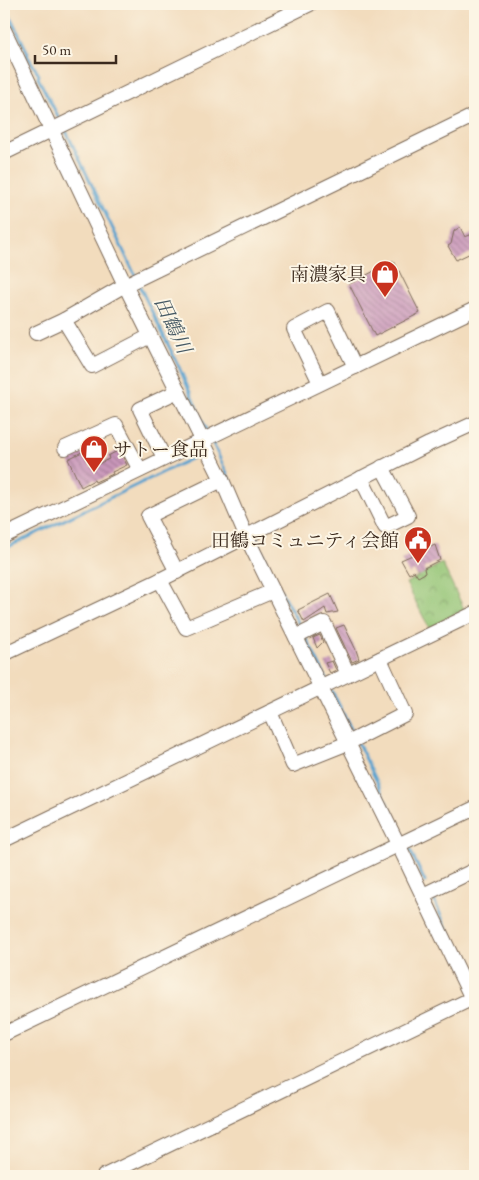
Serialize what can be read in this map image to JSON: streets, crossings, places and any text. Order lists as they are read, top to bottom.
{
  "water": ["田鶴川"],
  "places": {
    "shop": ["南濃家具", "サトー食品"],
    "public building": ["田鶴コミュニティ会館"]
  },
  "scale_bar": "50 m"
}
